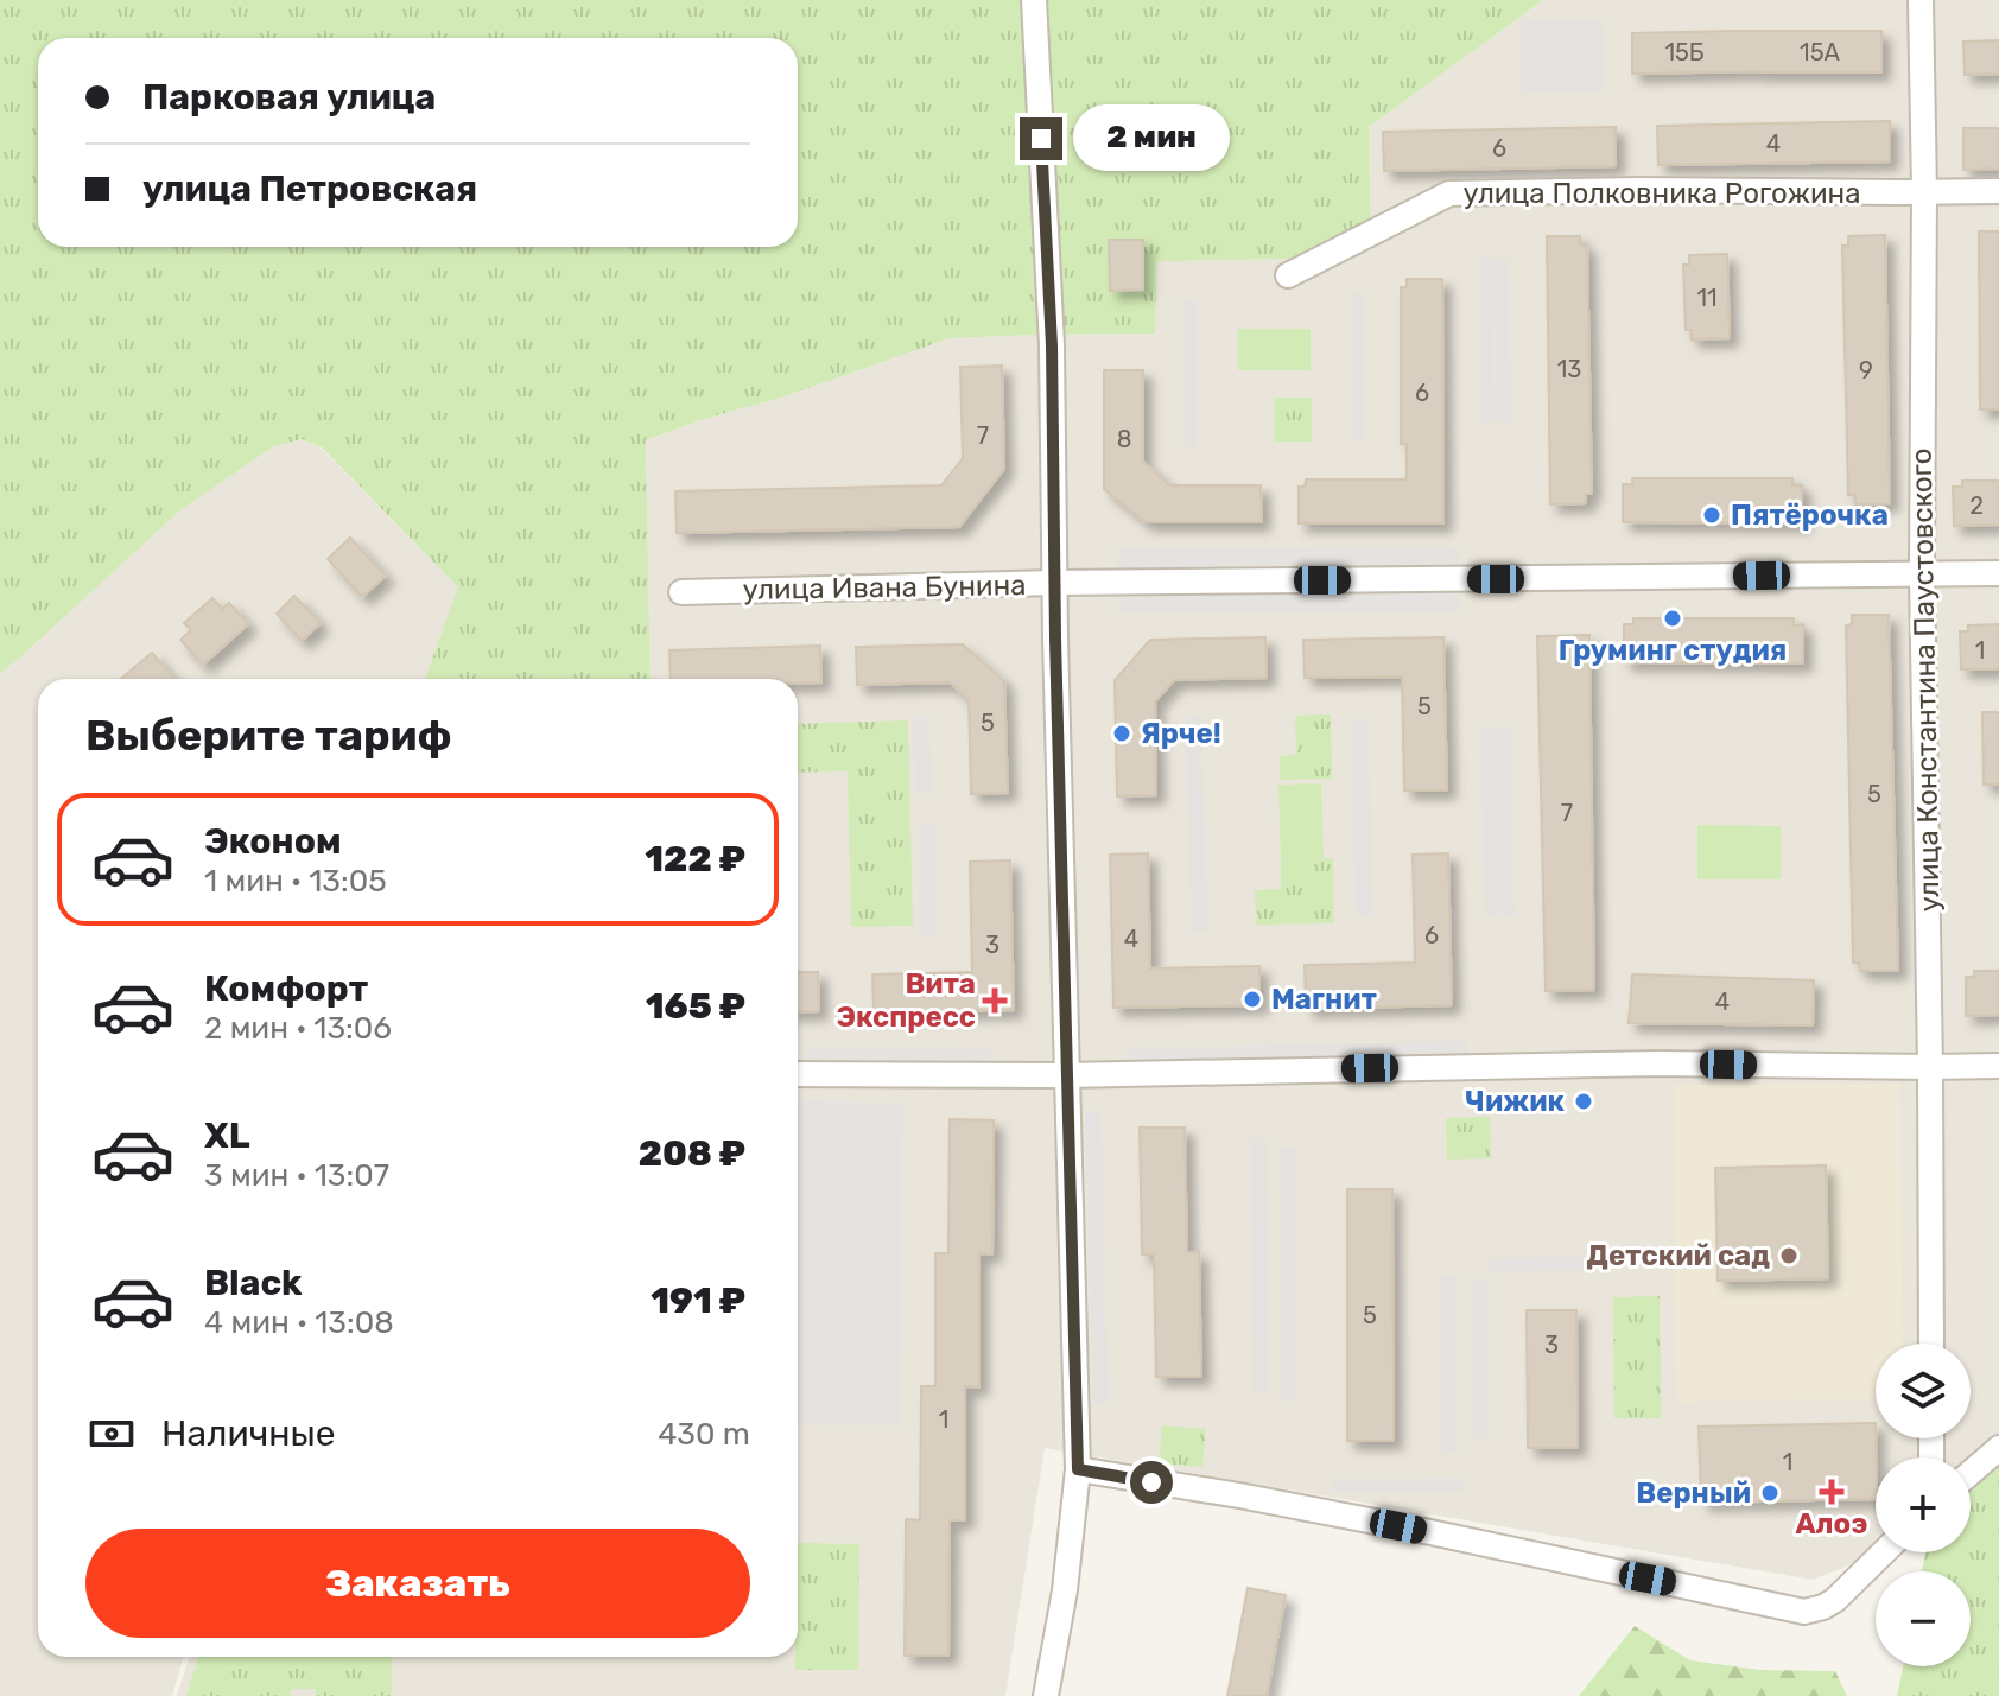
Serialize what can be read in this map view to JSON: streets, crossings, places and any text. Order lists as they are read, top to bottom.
{
  "streets": {
    "street": ["улица Полковника Рогожина", "улица Ивана Бунина", "улица Константина Паустовского"]
  },
  "crossings": [
    ["улица Полковника Рогожина", "улица Константина Паустовского"],
    ["улица Ивана Бунина", "улица Константина Паустовского"]
  ],
  "places": {
    "other": [
      "Пятёрочка",
      "Груминг студия",
      "Ярче!",
      "Магнит",
      "Чижик",
      "Детский сад",
      "Верный"
    ],
    "health": ["Вита Экспресс", "Алоэ"]
  },
  "house_numbers": [
    "15Б",
    "15А",
    "4",
    "6",
    "11",
    "13",
    "9",
    "6",
    "7",
    "8",
    "2",
    "1",
    "5",
    "5",
    "5",
    "7",
    "6",
    "4",
    "3",
    "4",
    "5",
    "3",
    "1",
    "1"
  ],
  "page": {
    "banner": ["Парковая улица", "улица Петровская"],
    "bubble": "2 мин",
    "heading": "Выберите тариф",
    "list": [
      {
        "name": "Эконом",
        "note": "1 мин · 13:05",
        "value": "122 ₽"
      },
      {
        "name": "Комфорт",
        "note": "2 мин · 13:06",
        "value": "165 ₽"
      },
      {
        "name": "XL",
        "note": "3 мин · 13:07",
        "value": "208 ₽"
      },
      {
        "name": "Black",
        "note": "4 мин · 13:08",
        "value": "191 ₽"
      }
    ],
    "map_buttons": ["+", "−"],
    "pay": ["Наличные", "430 m"],
    "buttons": "Заказать"
  }
}
